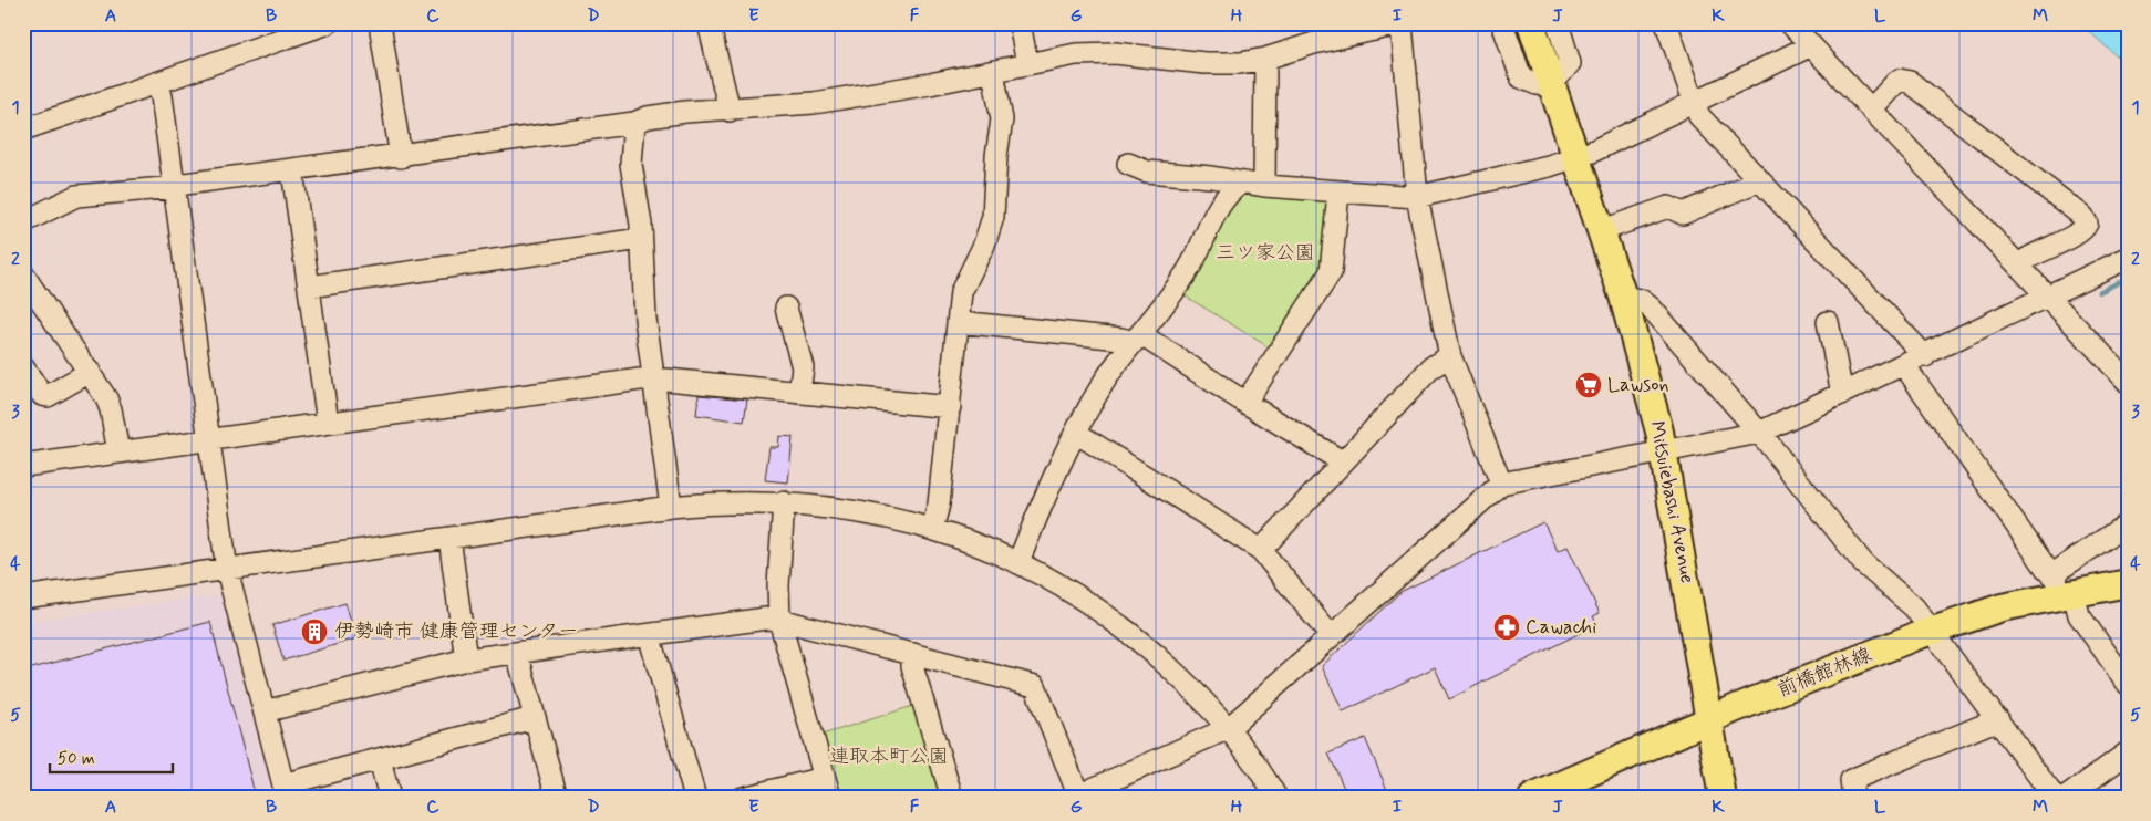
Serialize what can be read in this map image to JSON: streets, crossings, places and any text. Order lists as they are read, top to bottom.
{
  "streets": {
    "main road": ["Mitsuiebashi Avenue", "前橋館林線"]
  },
  "crossings": [
    ["Mitsuiebashi Avenue", "前橋館林線"]
  ],
  "parks": ["三ツ家公園", "連取本町公園"],
  "places": {
    "supermarket": ["Lawson"],
    "pharmacy": ["Cawachi"],
    "building": ["伊勢崎市 健康管理センター"]
  },
  "scale_bar": "50 m",
  "grid": {
    "columns": [
      "A",
      "B",
      "C",
      "D",
      "E",
      "F",
      "G",
      "H",
      "I",
      "J",
      "K",
      "L",
      "M"
    ],
    "rows": [
      "1",
      "2",
      "3",
      "4",
      "5"
    ]
  }
}
